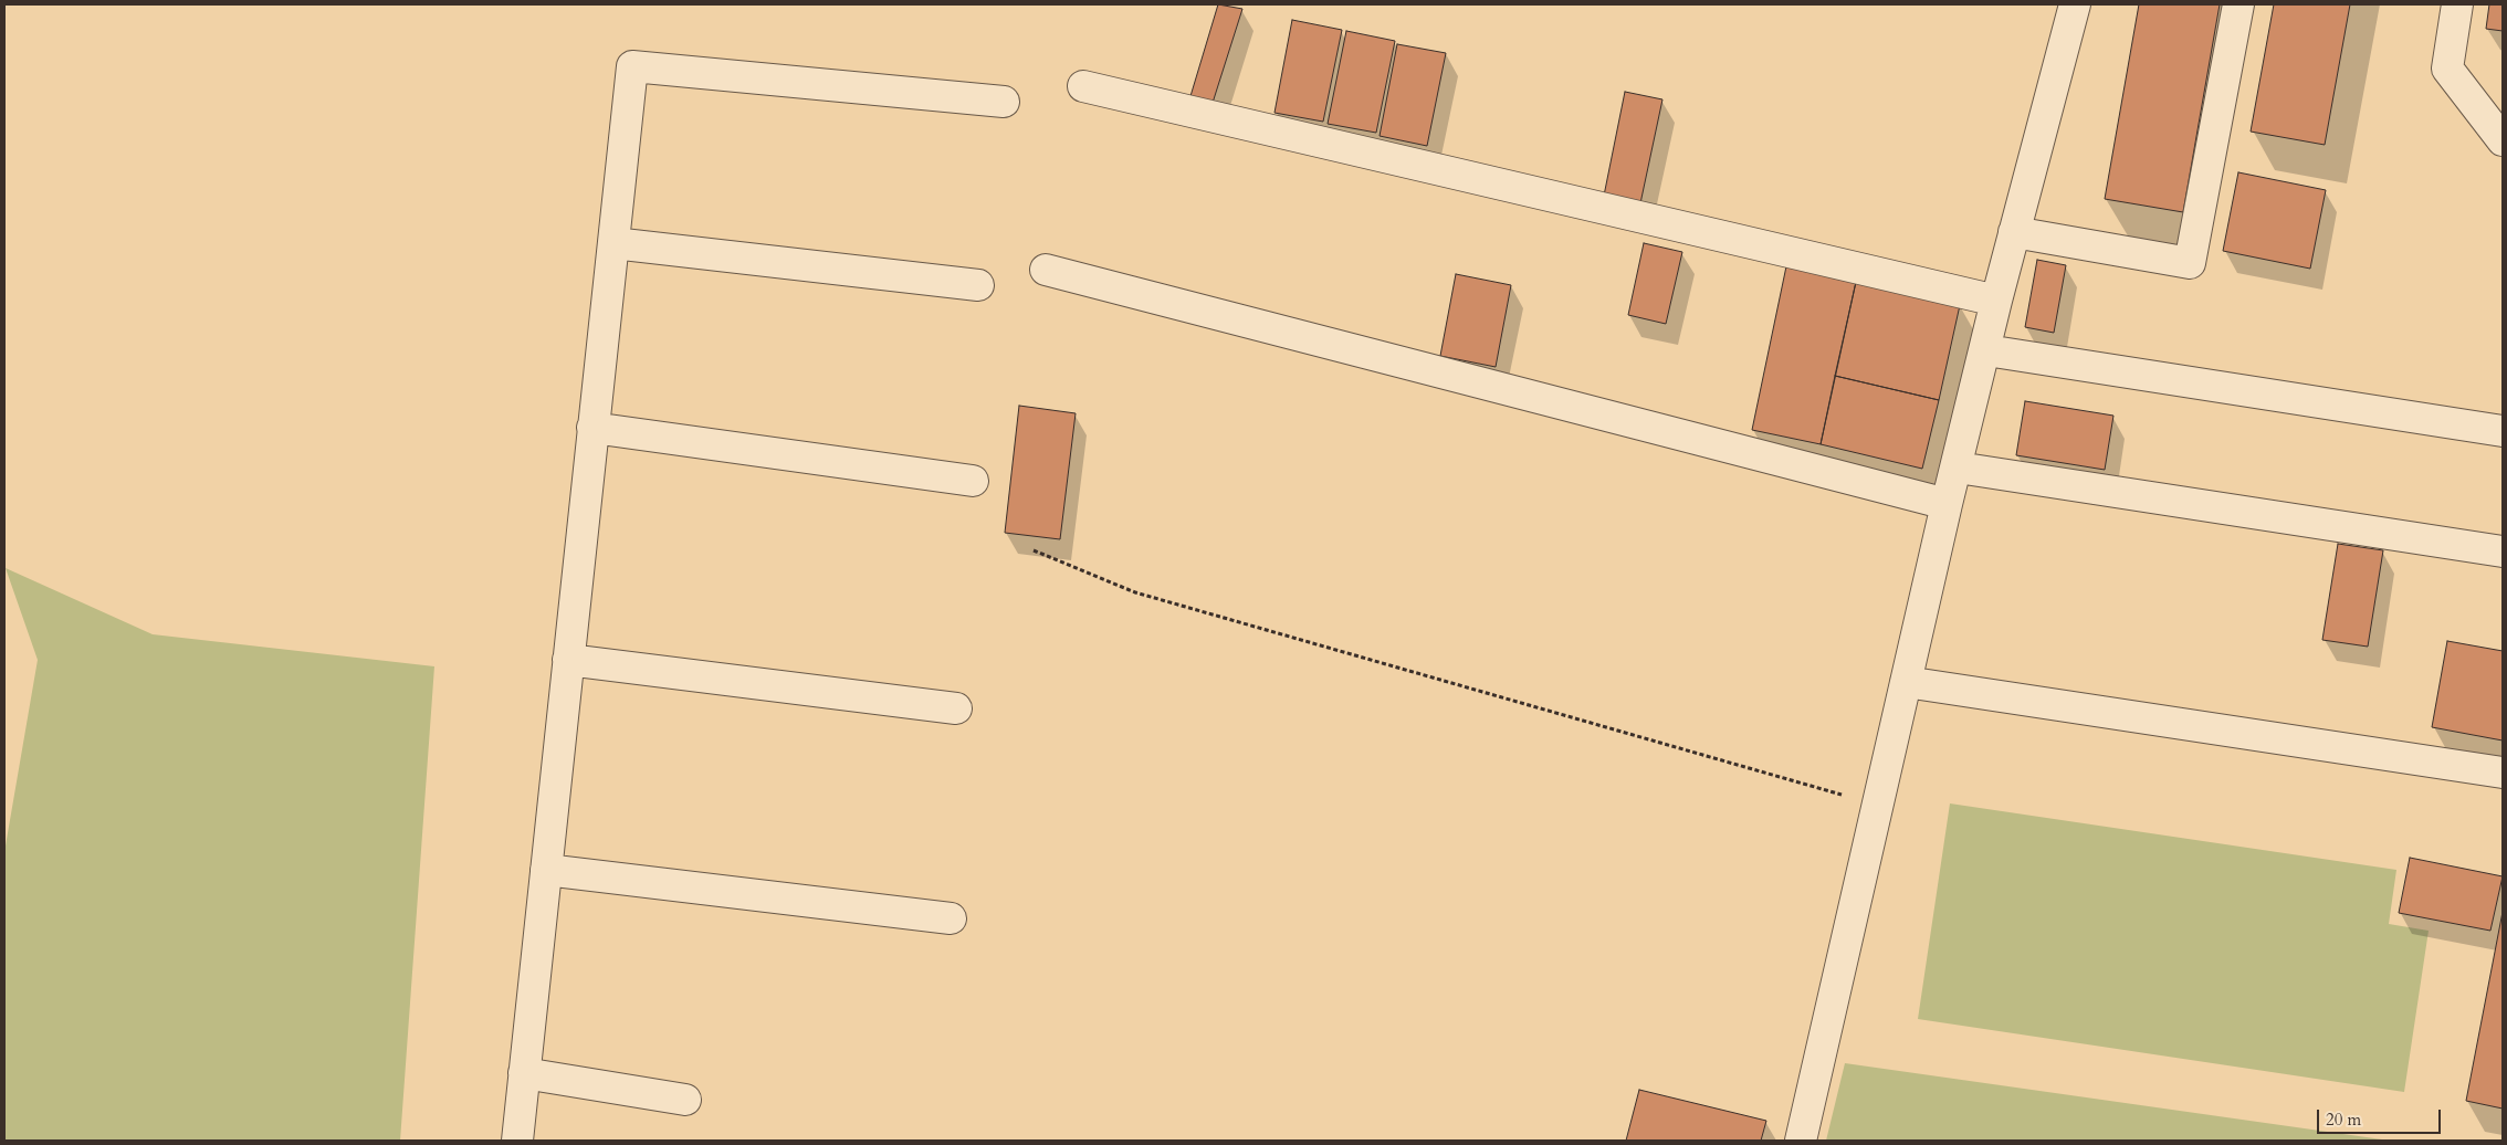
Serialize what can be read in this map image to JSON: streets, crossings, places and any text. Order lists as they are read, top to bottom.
{
  "scale_bar": "20 m"
}
